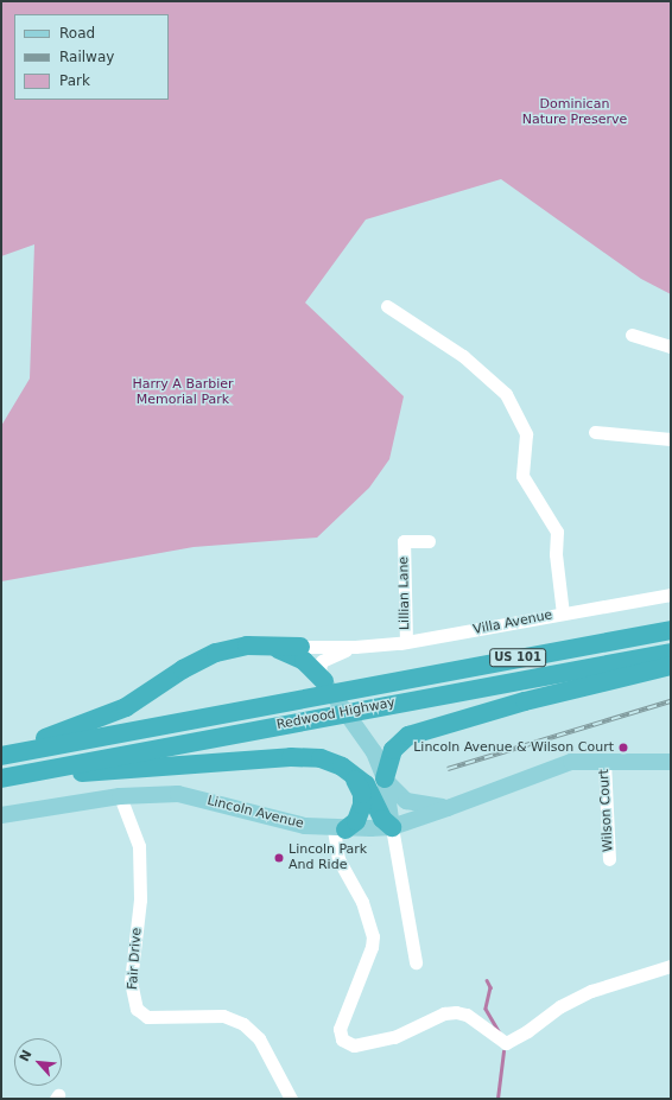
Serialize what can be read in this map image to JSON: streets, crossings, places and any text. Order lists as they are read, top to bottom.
{
  "streets": {
    "highway": ["US 101", "Redwood Highway"],
    "main road": ["Lincoln Avenue"],
    "street": [
      "Lillian Lane",
      "Villa Avenue",
      "Wilson Court",
      "Fair Drive"
    ]
  },
  "crossings": [
    ["Lillian Lane", "Villa Avenue"],
    ["Wilson Court", "Lincoln Avenue"],
    ["Lincoln Avenue", "Fair Drive"]
  ],
  "parks": ["Dominican Nature Preserve", "Harry A Barbier Memorial Park"],
  "places": ["Lincoln Avenue & Wilson Court", "Lincoln Park And Ride"],
  "legend": ["Road", "Railway", "Park"],
  "north": "top left"
}
